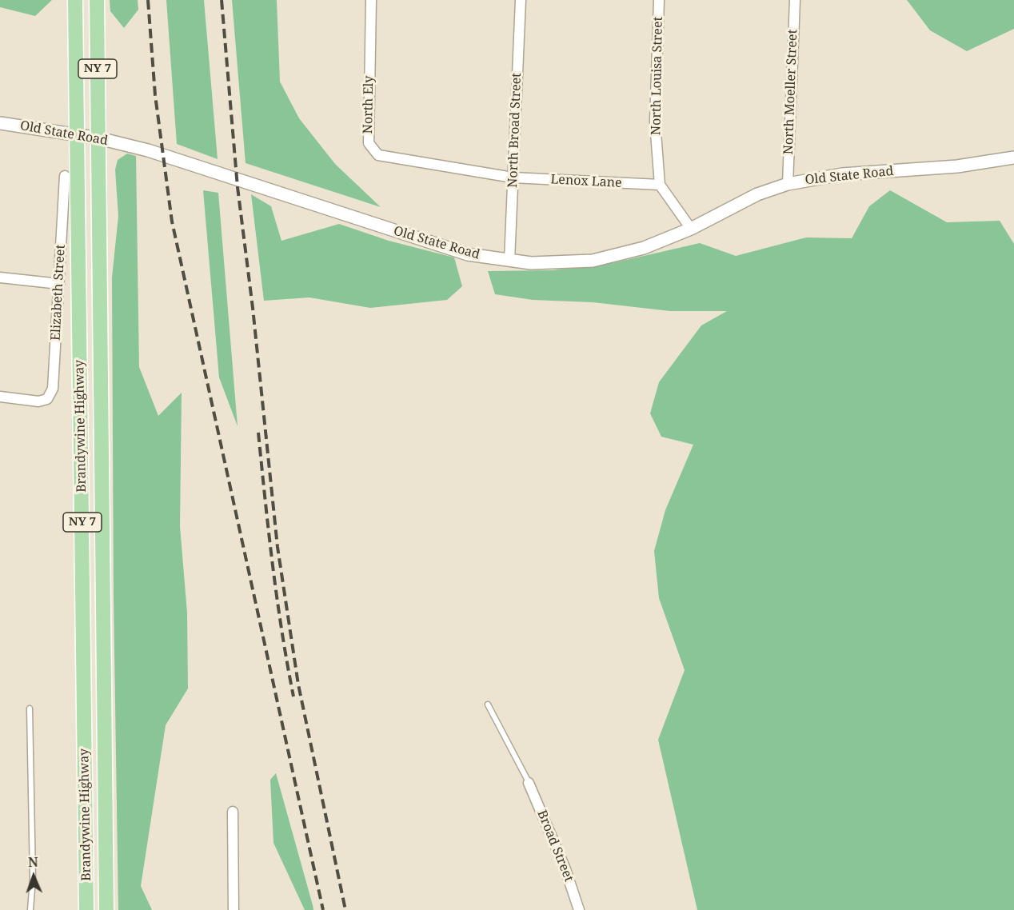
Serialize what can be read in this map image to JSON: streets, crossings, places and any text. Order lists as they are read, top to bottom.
{
  "streets": {
    "main road": ["NY 7", "Brandywine Highway"],
    "street": [
      "North Louisa Street",
      "North Moeller Street",
      "North Ely",
      "North Broad Street",
      "Old State Road",
      "Lenox Lane",
      "Elizabeth Street",
      "Broad Street"
    ]
  },
  "crossings": [
    ["North Louisa Street", "Lenox Lane"],
    ["North Moeller Street", "Old State Road"],
    ["North Ely", "North Broad Street"],
    ["North Ely", "Lenox Lane"],
    ["North Broad Street", "Old State Road"],
    ["North Broad Street", "Lenox Lane"],
    ["Old State Road", "Brandywine Highway"]
  ],
  "north": "top"
}
